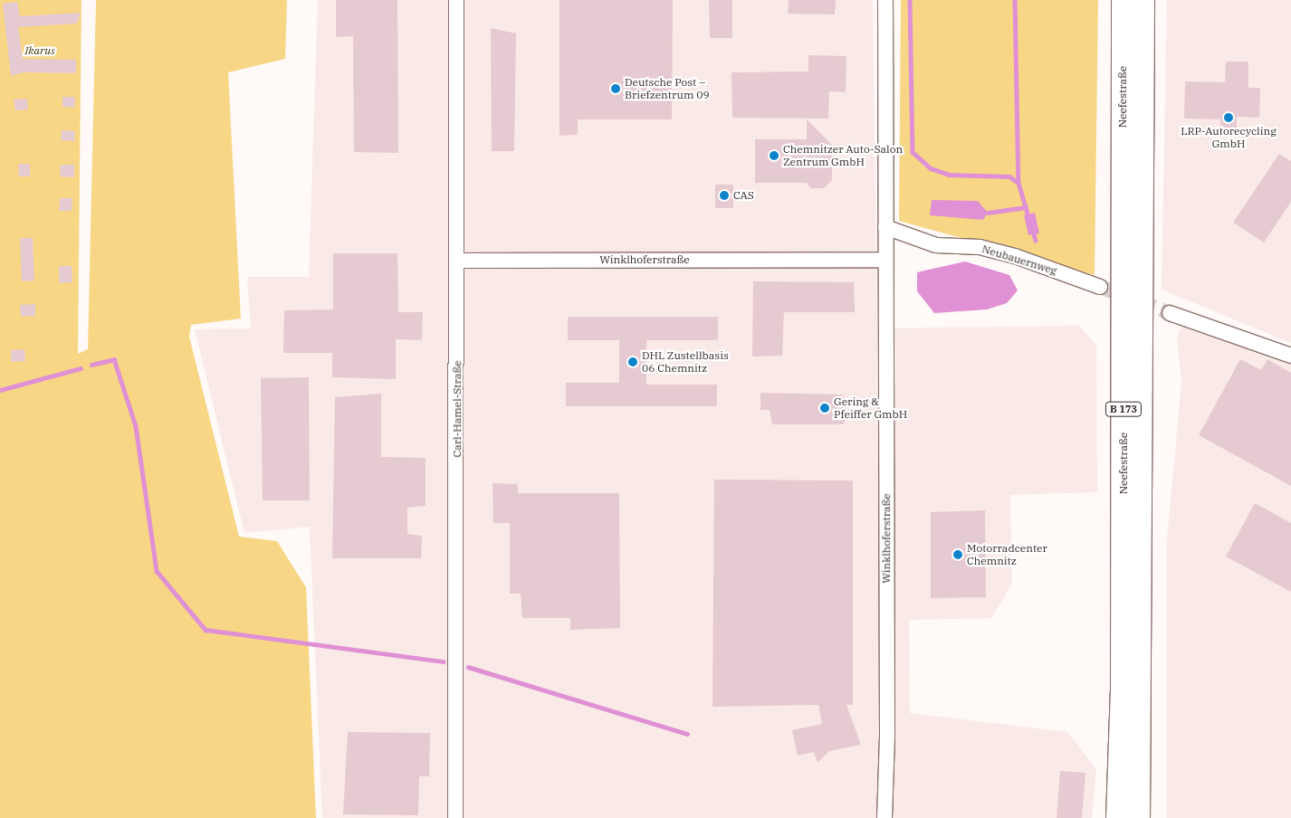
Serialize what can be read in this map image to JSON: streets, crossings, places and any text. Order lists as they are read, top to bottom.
{
  "streets": {
    "main road": ["Neefestraße", "B 173"],
    "street": ["Winklhoferstraße", "Neubauernweg", "Carl-Hamel-Straße"]
  },
  "crossings": [
    ["Winklhoferstraße", "Neubauernweg"],
    ["Winklhoferstraße", "Carl-Hamel-Straße"]
  ],
  "parks": ["Ikarus"],
  "places": [
    "Deutsche Post – Briefzentrum 09",
    "LRP-Autorecycling GmbH",
    "Chemnitzer Auto-Salon Zentrum GmbH",
    "CAS",
    "DHL Zustellbasis 06 Chemnitz",
    "Gering & Pfeiffer GmbH",
    "Motorradcenter Chemnitz"
  ]
}
